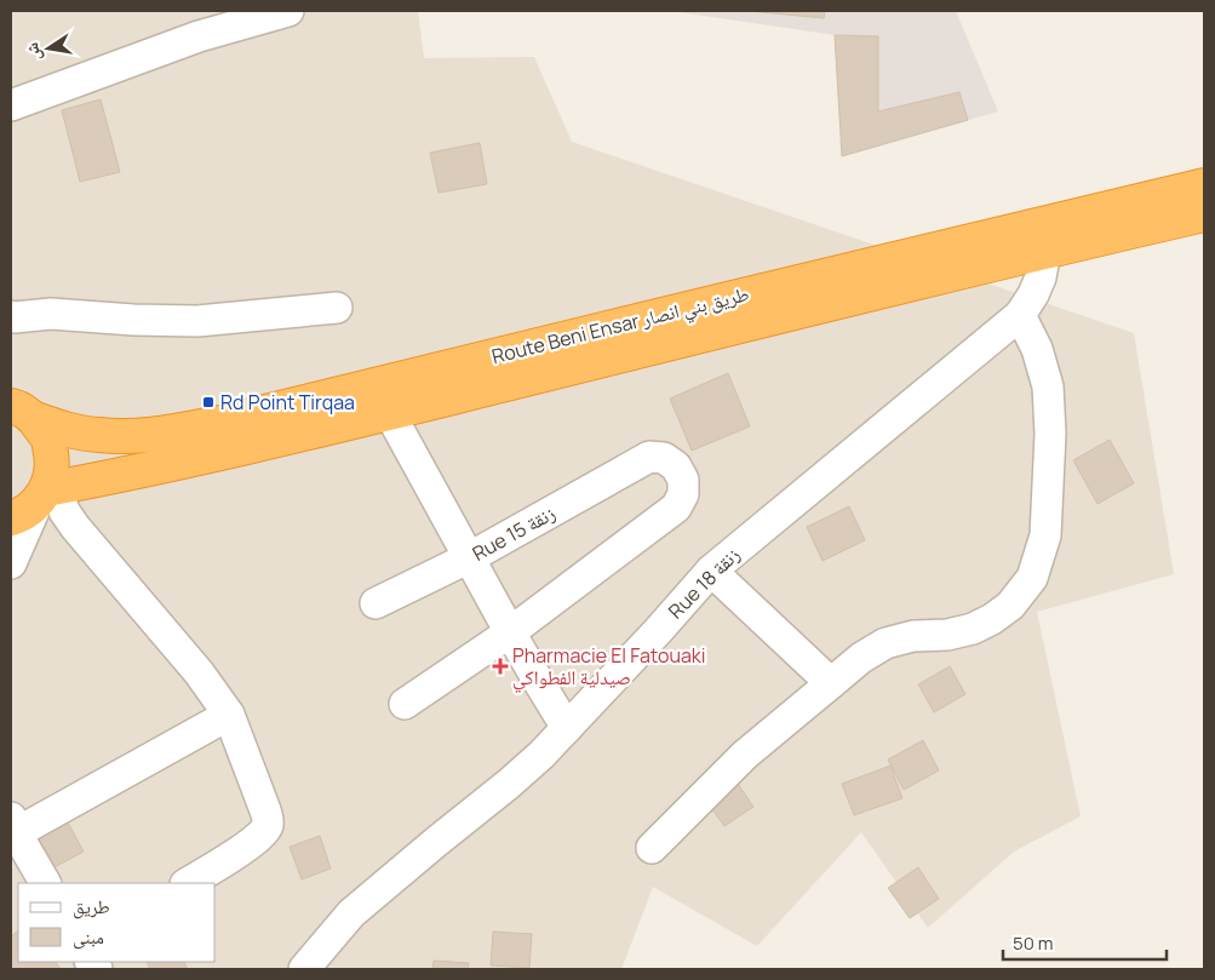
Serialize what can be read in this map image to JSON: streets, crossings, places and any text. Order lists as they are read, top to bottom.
{
  "streets": {
    "highway": ["Route Beni Ensar طريق بني انصار"],
    "street": ["Rue 15 زنقة", "Rue 18 زنقة"]
  },
  "crossings": [
    ["Route Beni Ensar طريق بني انصار", "Rue 18 زنقة"]
  ],
  "places": {
    "transit": ["Rd Point Tirqaa"],
    "health": ["Pharmacie El Fatouaki صيدلية الفطواكي"]
  },
  "legend": ["طريق", "مبنى"],
  "scale_bar": "50 m",
  "north": "left"
}
